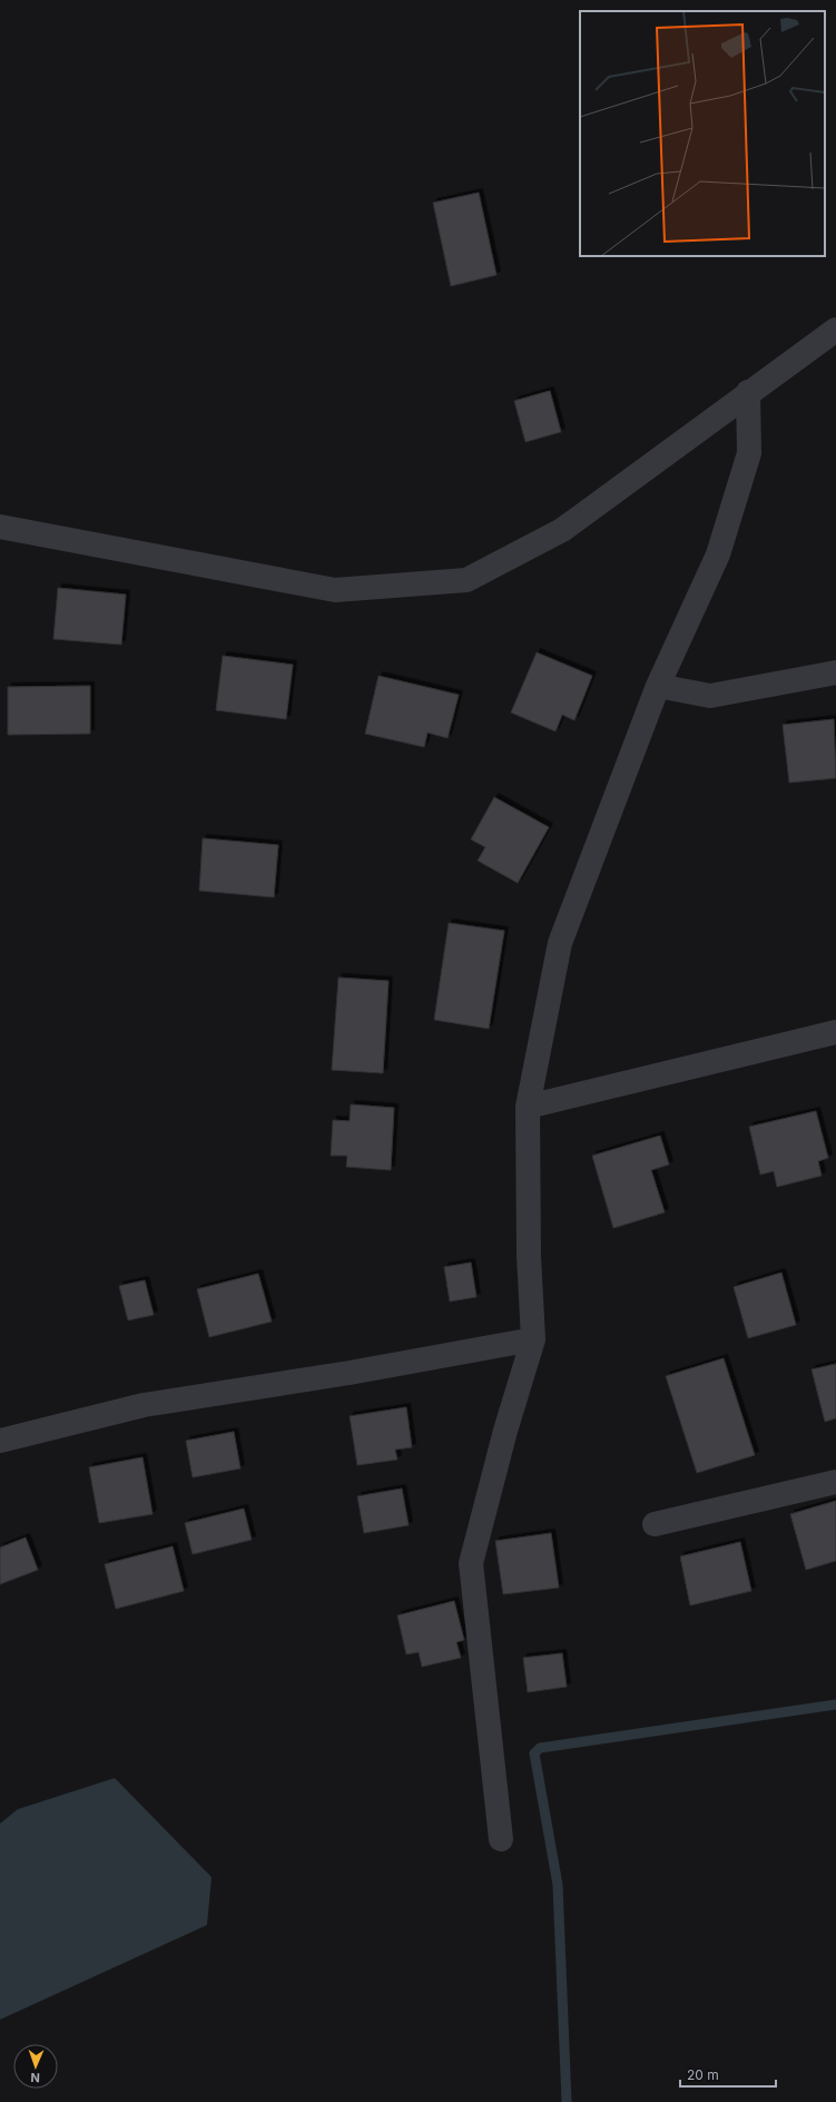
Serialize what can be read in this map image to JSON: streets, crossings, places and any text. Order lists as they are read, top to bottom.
{
  "scale_bar": "20 m",
  "north": "bottom"
}
